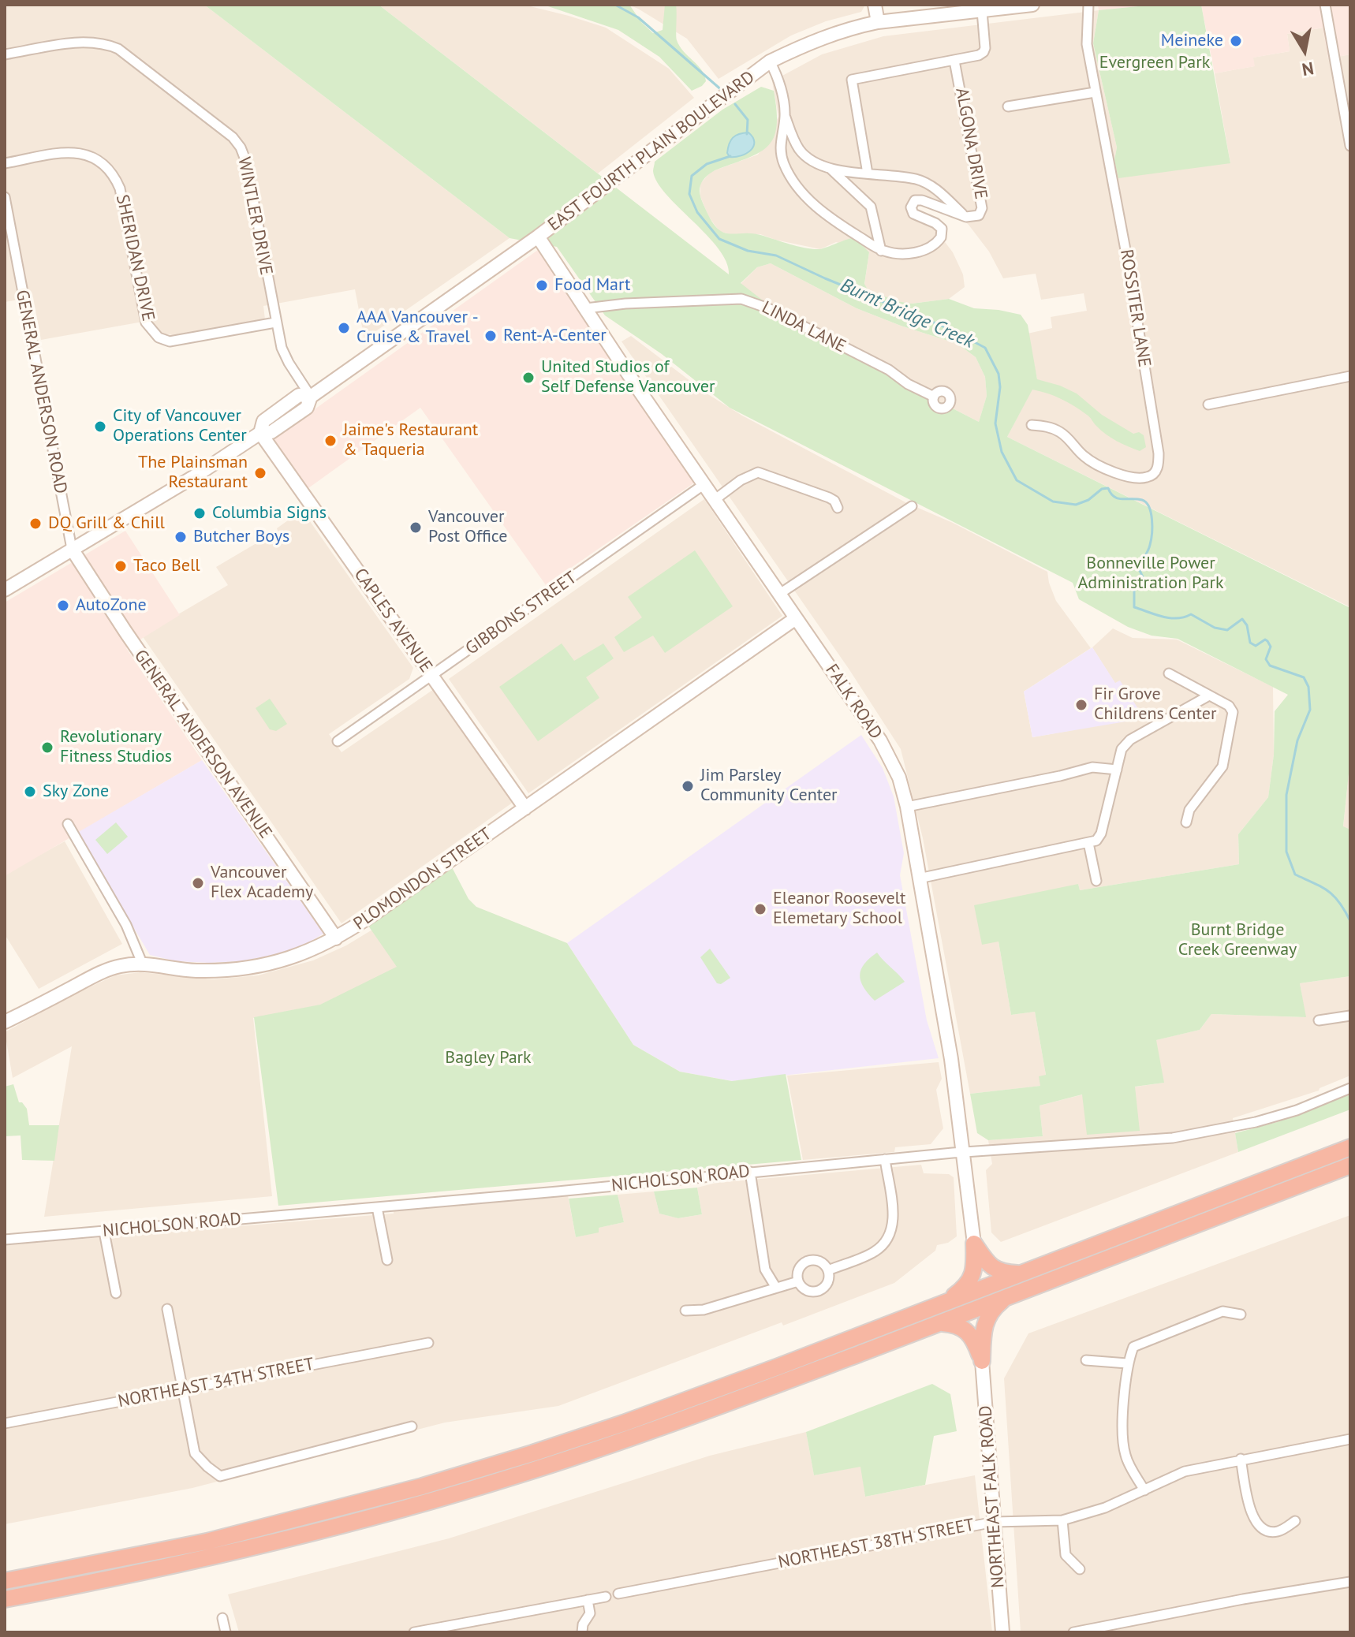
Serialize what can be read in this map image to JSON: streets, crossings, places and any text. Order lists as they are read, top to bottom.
{
  "streets": {
    "street": [
      "ALGONA DRIVE",
      "EAST FOURTH PLAIN BOULEVARD",
      "WINTLER DRIVE",
      "SHERIDAN DRIVE",
      "ROSSITER LANE",
      "LINDA LANE",
      "GENERAL ANDERSON ROAD",
      "GIBBONS STREET",
      "CAPLES AVENUE",
      "FALK ROAD",
      "GENERAL ANDERSON AVENUE",
      "PLOMONDON STREET",
      "NICHOLSON ROAD",
      "NORTHEAST 34TH STREET",
      "NORTHEAST FALK ROAD",
      "NORTHEAST 38TH STREET"
    ]
  },
  "crossings": [
    ["EAST FOURTH PLAIN BOULEVARD", "WINTLER DRIVE"],
    ["EAST FOURTH PLAIN BOULEVARD", "GENERAL ANDERSON ROAD"],
    ["EAST FOURTH PLAIN BOULEVARD", "CAPLES AVENUE"],
    ["EAST FOURTH PLAIN BOULEVARD", "FALK ROAD"],
    ["EAST FOURTH PLAIN BOULEVARD", "GENERAL ANDERSON AVENUE"],
    ["WINTLER DRIVE", "SHERIDAN DRIVE"],
    ["LINDA LANE", "FALK ROAD"],
    ["GENERAL ANDERSON ROAD", "GENERAL ANDERSON AVENUE"],
    ["GIBBONS STREET", "CAPLES AVENUE"],
    ["GIBBONS STREET", "FALK ROAD"],
    ["CAPLES AVENUE", "PLOMONDON STREET"],
    ["FALK ROAD", "PLOMONDON STREET"],
    ["FALK ROAD", "NICHOLSON ROAD"],
    ["GENERAL ANDERSON AVENUE", "PLOMONDON STREET"],
    ["NORTHEAST FALK ROAD", "NORTHEAST 38TH STREET"]
  ],
  "water": ["Burnt Bridge Creek"],
  "parks": [
    "Evergreen Park",
    "Bonneville Power Administration Park",
    "Burnt Bridge Creek Greenway",
    "Bagley Park"
  ],
  "places": [
    "Meineke",
    "Food Mart",
    "AAA Vancouver - Cruise & Travel",
    "Rent-A-Center",
    "United Studios of Self Defense Vancouver",
    "City of Vancouver Operations Center",
    "Jaime's Restaurant & Taqueria",
    "The Plainsman Restaurant",
    "Columbia Signs",
    "DQ Grill & Chill",
    "Vancouver Post Office",
    "Butcher Boys",
    "Taco Bell",
    "AutoZone",
    "Fir Grove Childrens Center",
    "Revolutionary Fitness Studios",
    "Jim Parsley Community Center",
    "Sky Zone",
    "Vancouver Flex Academy",
    "Eleanor Roosevelt Elemetary School"
  ],
  "north": "bottom"
}
